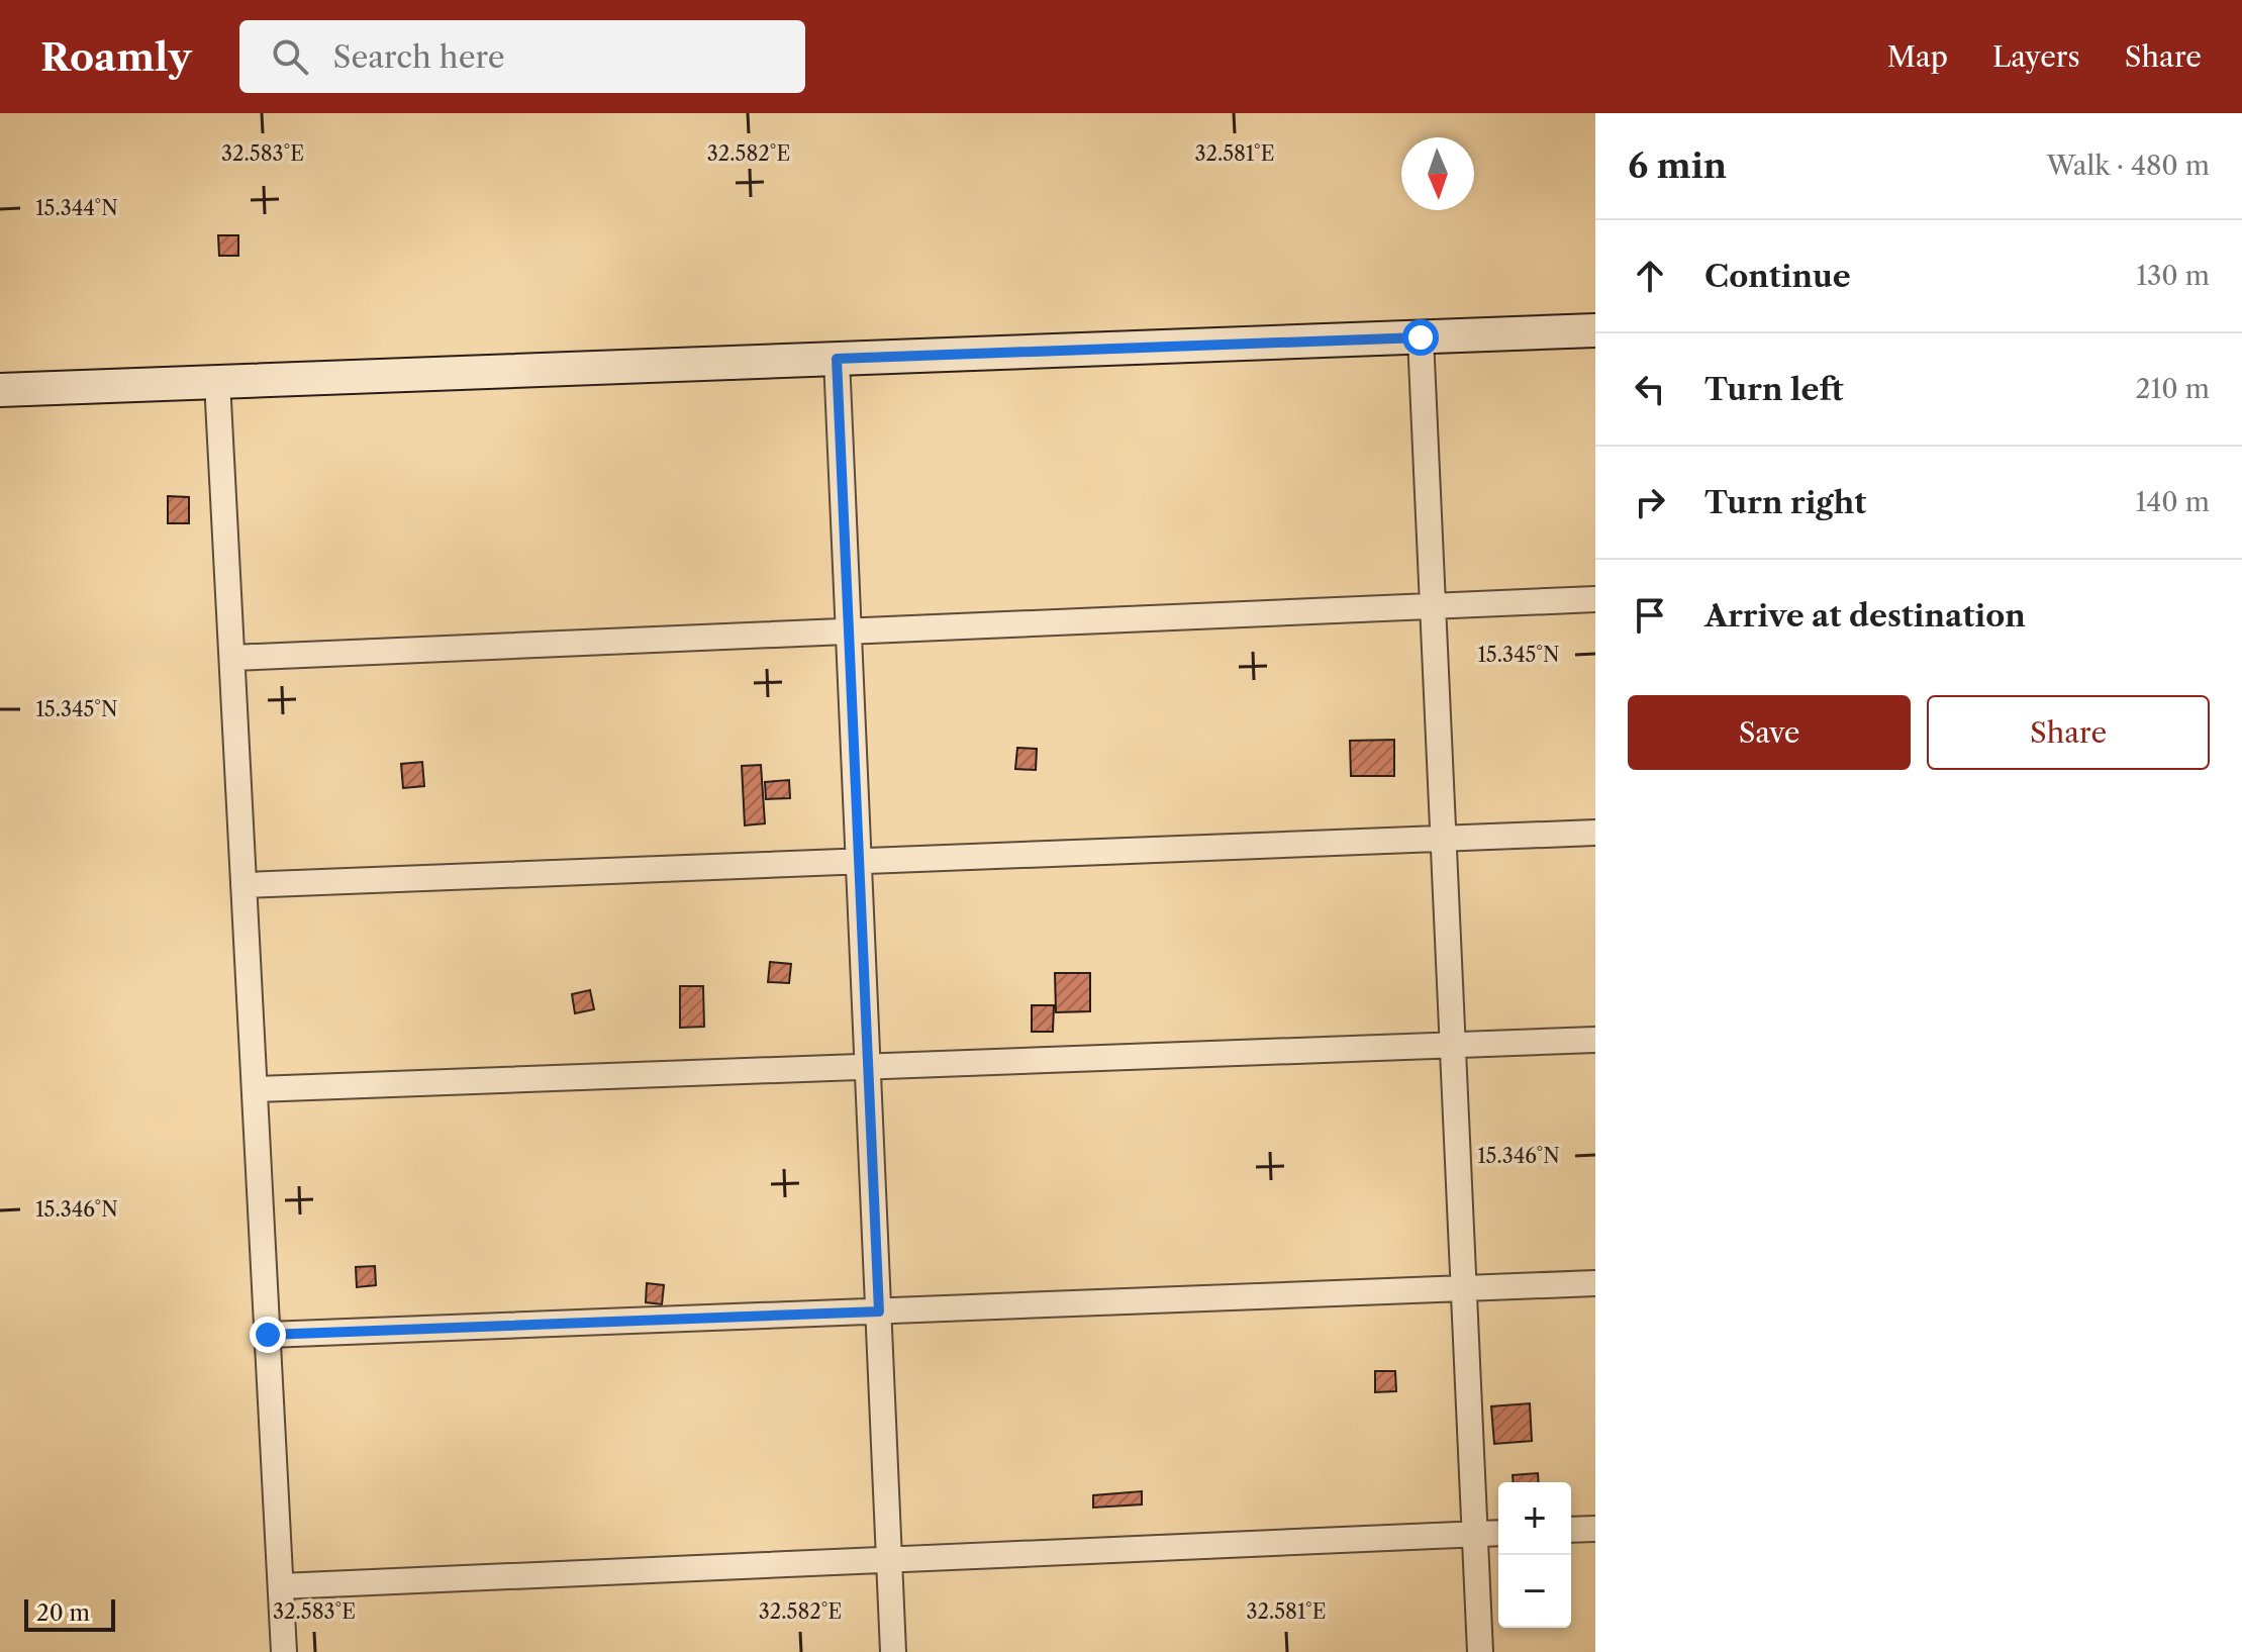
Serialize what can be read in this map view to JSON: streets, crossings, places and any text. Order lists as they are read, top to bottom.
{
  "scale_bar": "20 m",
  "north": "bottom",
  "page": {
    "header": "Roamly",
    "search": "Search here",
    "nav": ["Map", "Layers", "Share"],
    "heading": ["6 min", "Walk · 480 m"],
    "list": [
      ["Continue", "130 m"],
      ["Turn left", "210 m"],
      ["Turn right", "140 m"],
      "Arrive at destination"
    ],
    "buttons": ["Save", "Share"],
    "map_buttons": ["+", "−"],
    "scale": "20 m"
  },
  "coordinates": [
    "32.583°E",
    "32.582°E",
    "32.581°E",
    "15.344°N",
    "15.345°N",
    "15.346°N"
  ]
}
